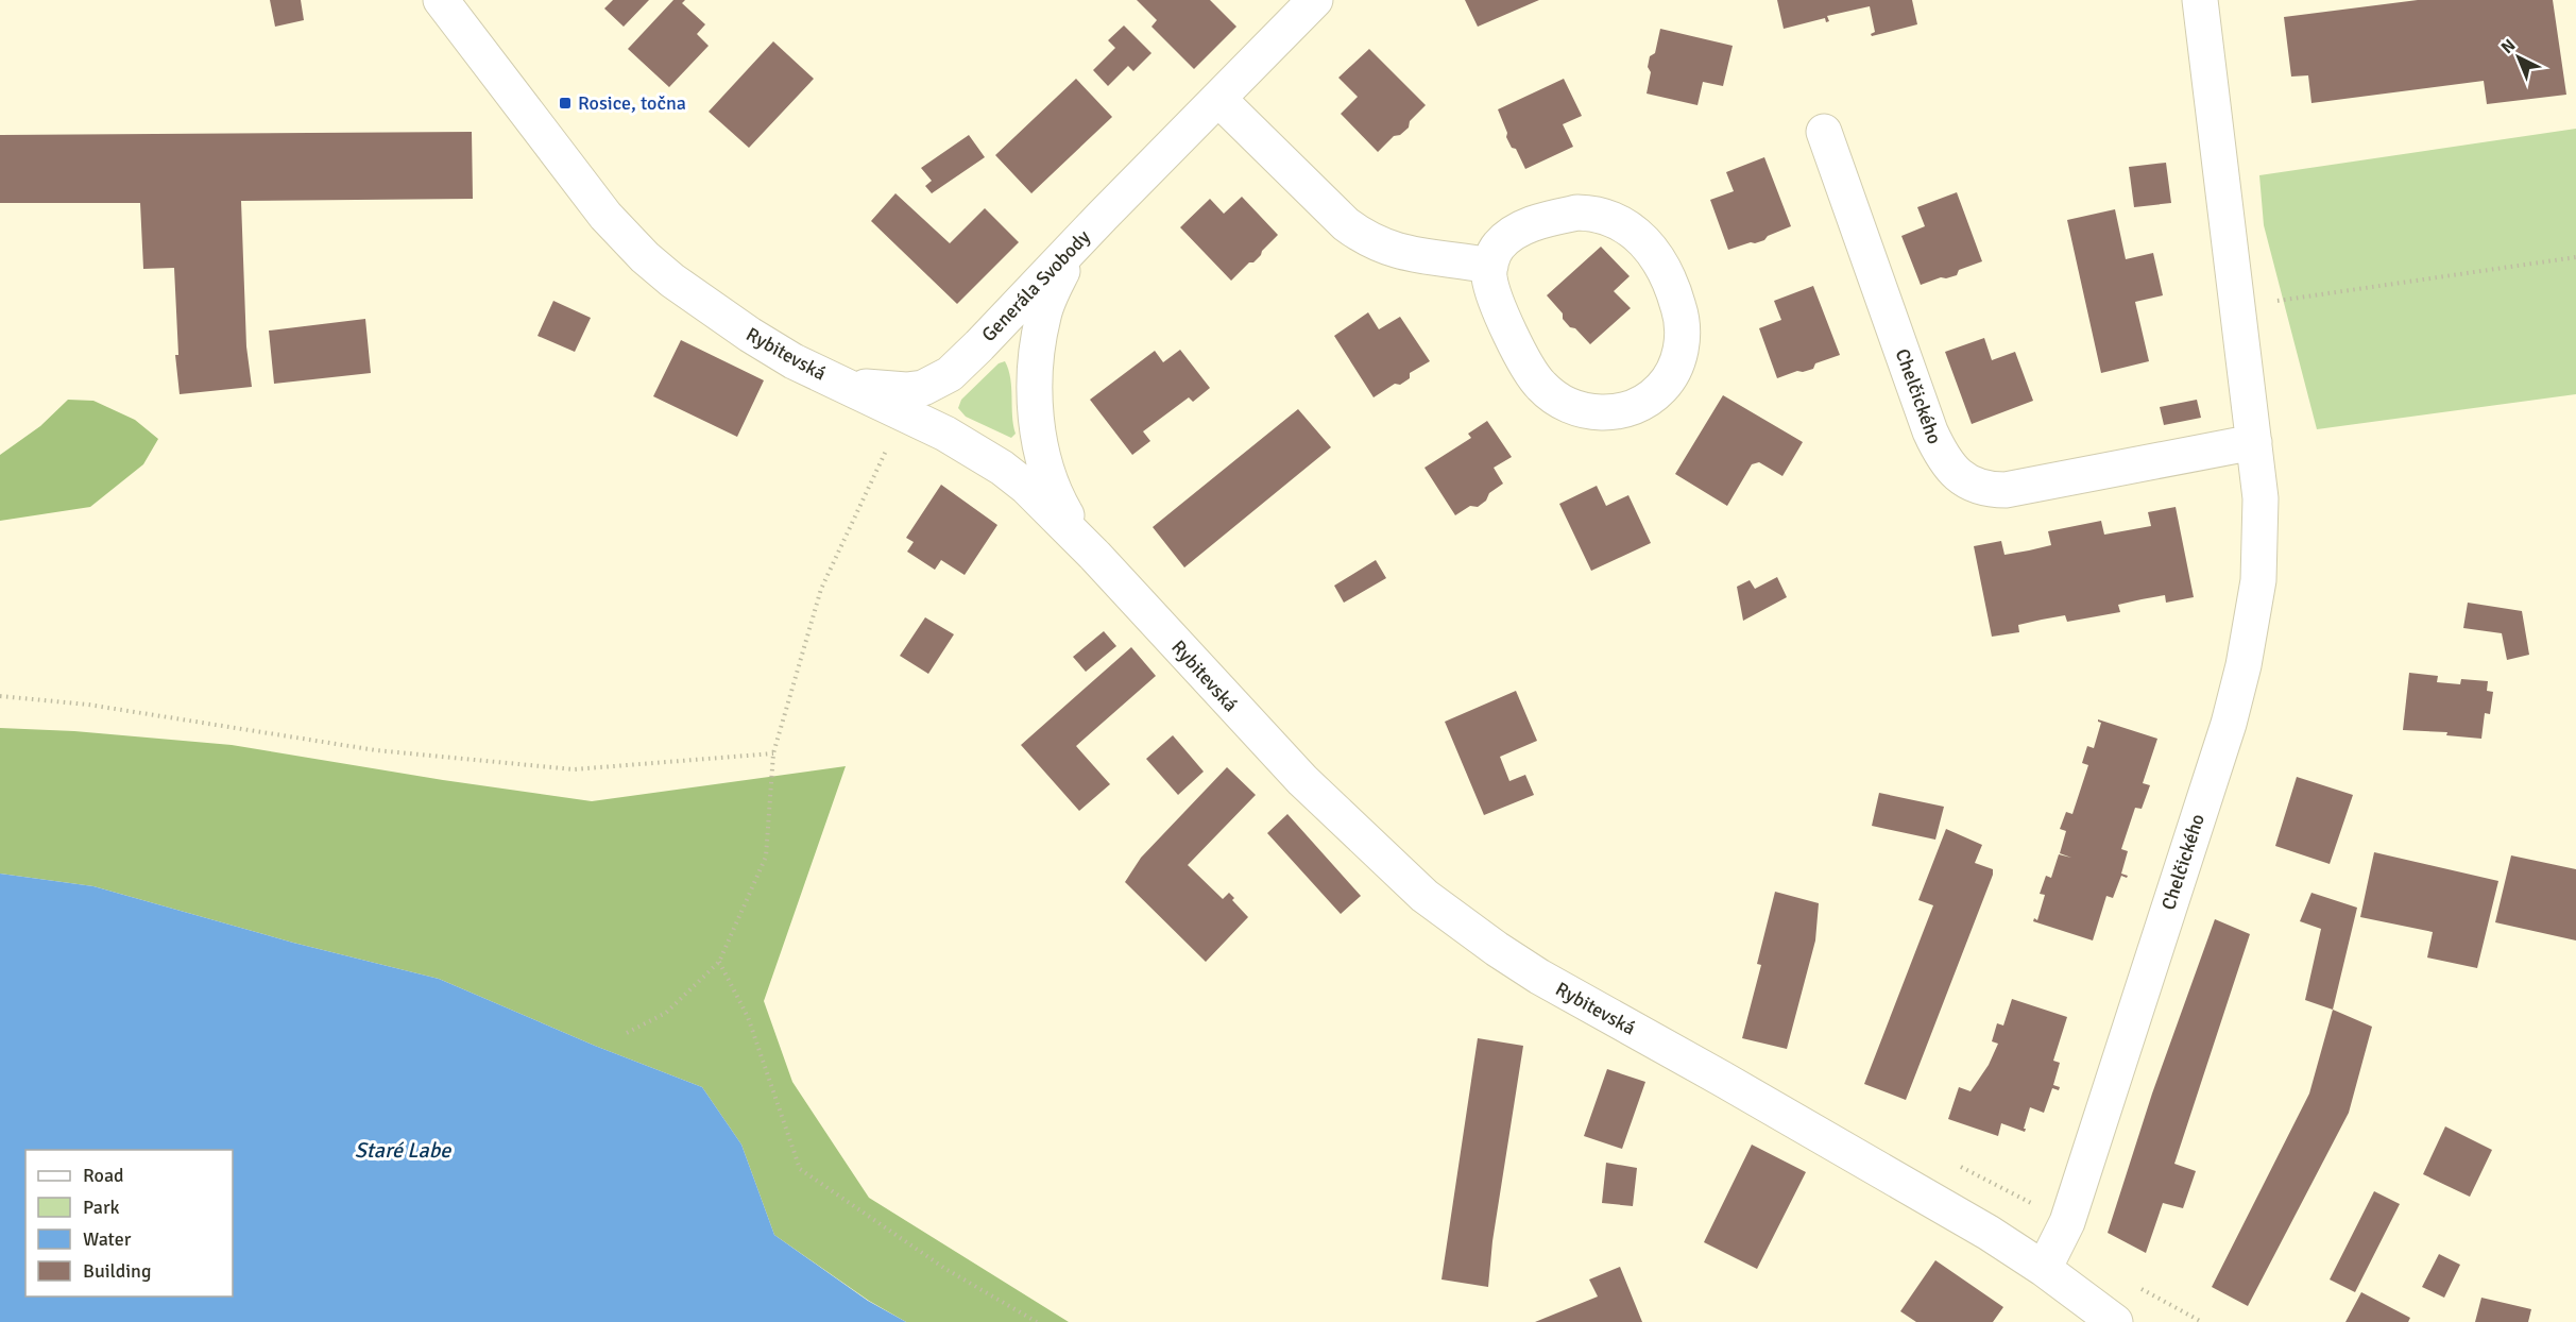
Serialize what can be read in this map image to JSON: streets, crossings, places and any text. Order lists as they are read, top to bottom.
{
  "streets": {
    "street": ["Generála Svobody", "Rybitevská", "Chelčického"]
  },
  "crossings": [
    ["Generála Svobody", "Rybitevská"],
    ["Rybitevská", "Chelčického"]
  ],
  "water": ["Staré Labe"],
  "places": {
    "transit": ["Rosice, točna"]
  },
  "legend": [
    "Road",
    "Park",
    "Water",
    "Building"
  ],
  "north": "top left"
}
